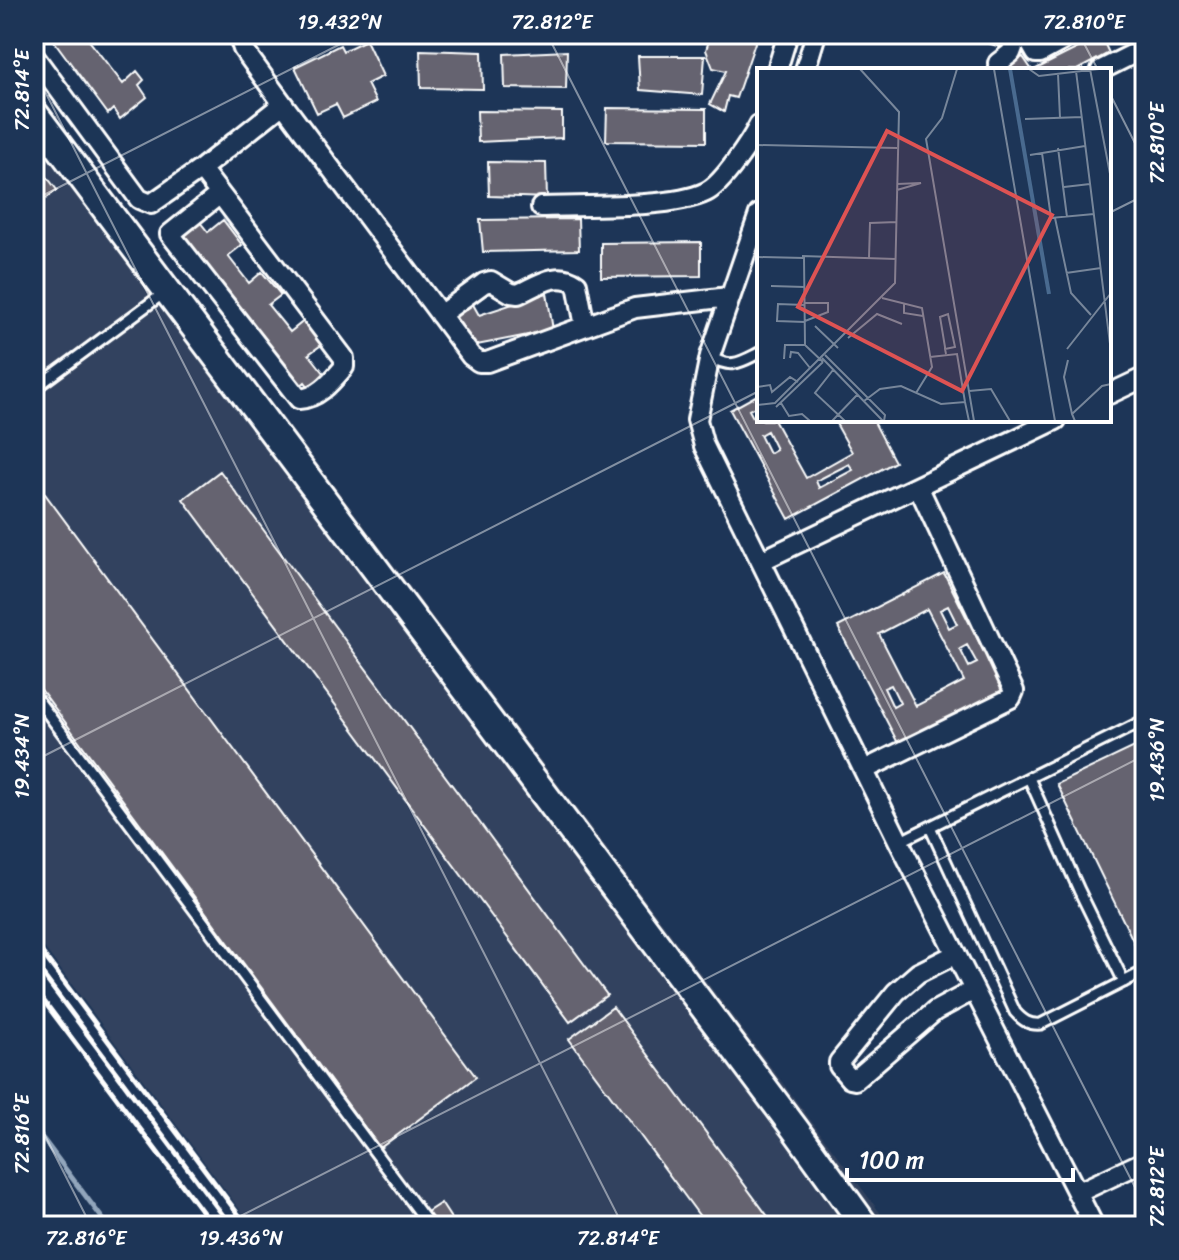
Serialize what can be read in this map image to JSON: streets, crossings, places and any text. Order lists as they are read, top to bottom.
{
  "scale_bar": "100 m",
  "coordinates": [
    "19.432°N",
    "72.812°E",
    "72.810°E",
    "72.814°E",
    "19.434°N",
    "19.436°N",
    "72.816°E"
  ]
}
